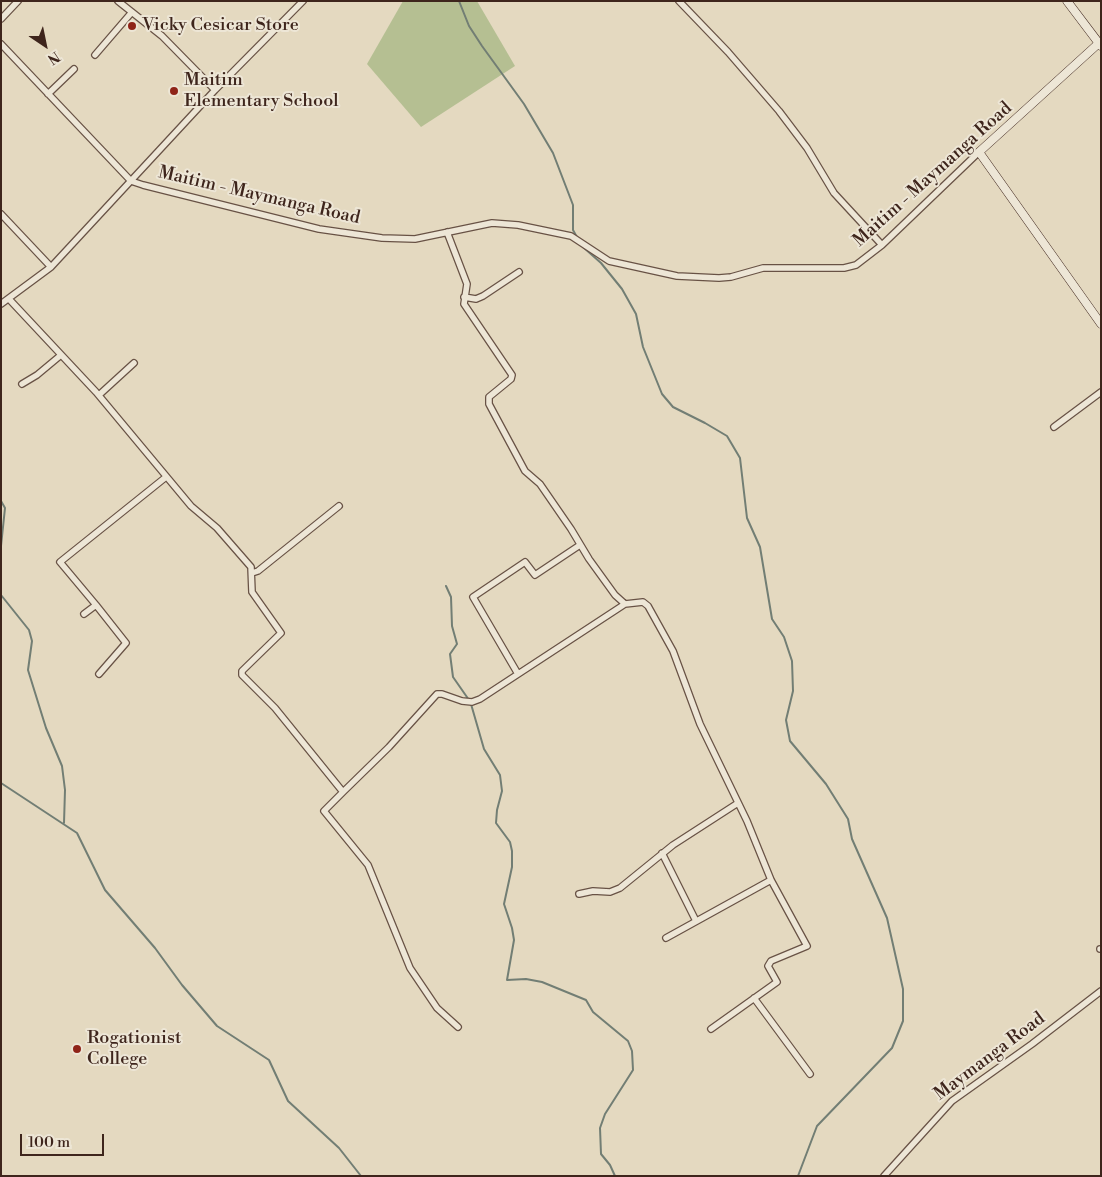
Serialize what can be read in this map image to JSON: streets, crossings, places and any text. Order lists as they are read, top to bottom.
{
  "streets": {
    "street": ["Maitim - Maymanga Road", "Maymanga Road"]
  },
  "places": ["Vicky Cesicar Store", "Maitim Elementary School", "Rogationist College"],
  "scale_bar": "100 m",
  "north": "bottom right"
}
